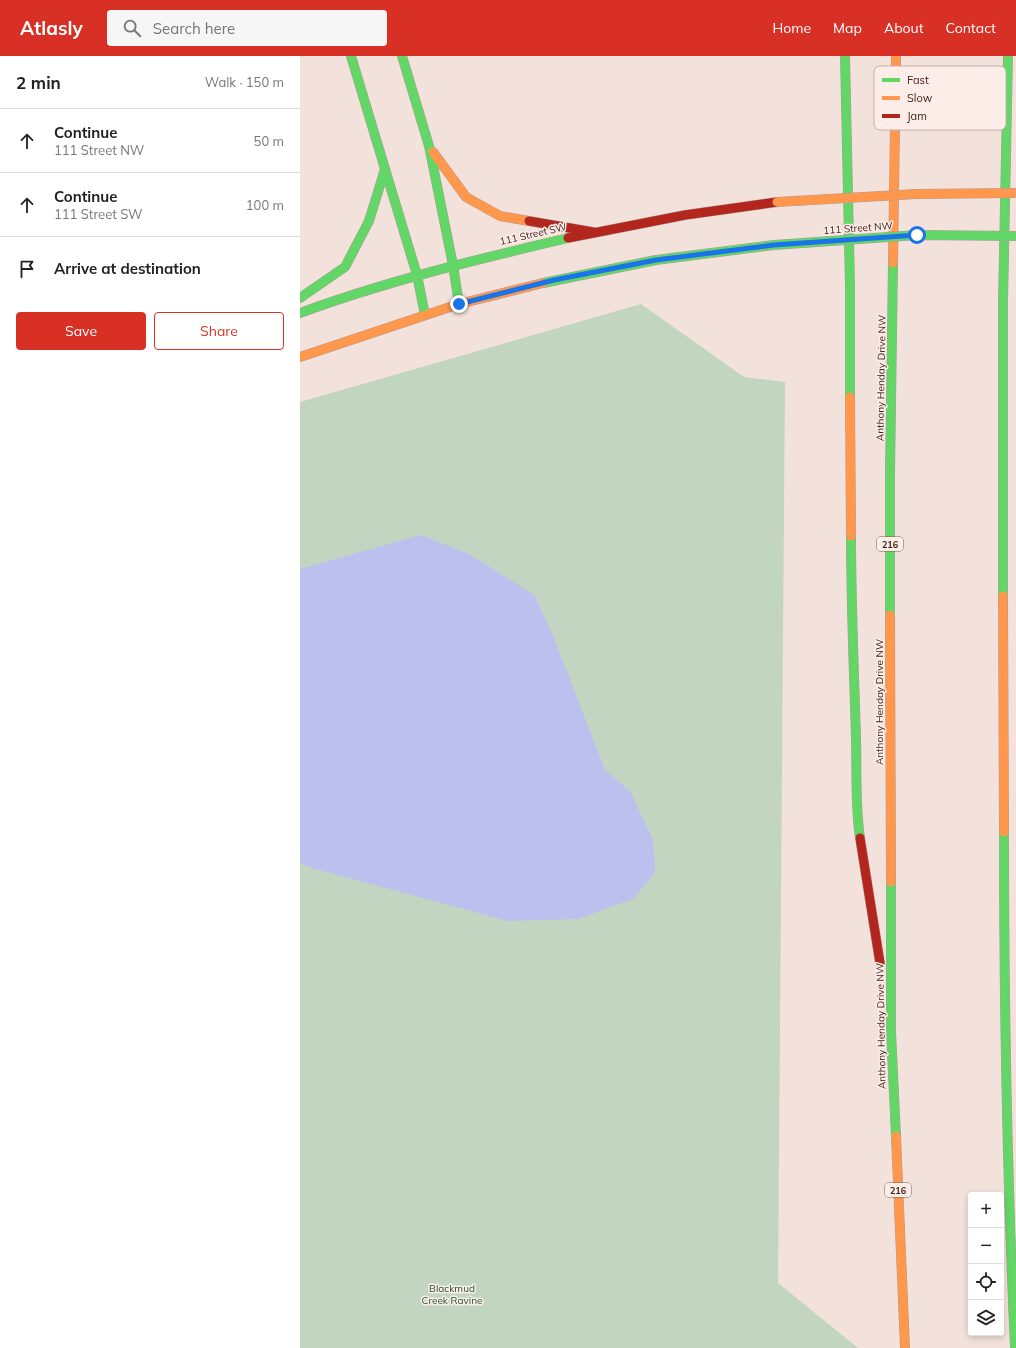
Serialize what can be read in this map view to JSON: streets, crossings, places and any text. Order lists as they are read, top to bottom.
{
  "streets": {
    "main road": [
      "111 Street NW",
      "111 Street SW",
      "Anthony Henday Drive NW",
      "216"
    ]
  },
  "parks": ["Blackmud Creek Ravine"],
  "legend": ["Fast", "Slow", "Jam"],
  "page": {
    "header": "Atlasly",
    "search": "Search here",
    "nav": [
      "Home",
      "Map",
      "About",
      "Contact"
    ],
    "heading": ["2 min", "Walk · 150 m"],
    "list": [
      ["Continue", "111 Street NW", "50 m"],
      ["Continue", "111 Street SW", "100 m"],
      "Arrive at destination"
    ],
    "buttons": ["Save", "Share"],
    "map_buttons": ["+", "−"]
  }
}
